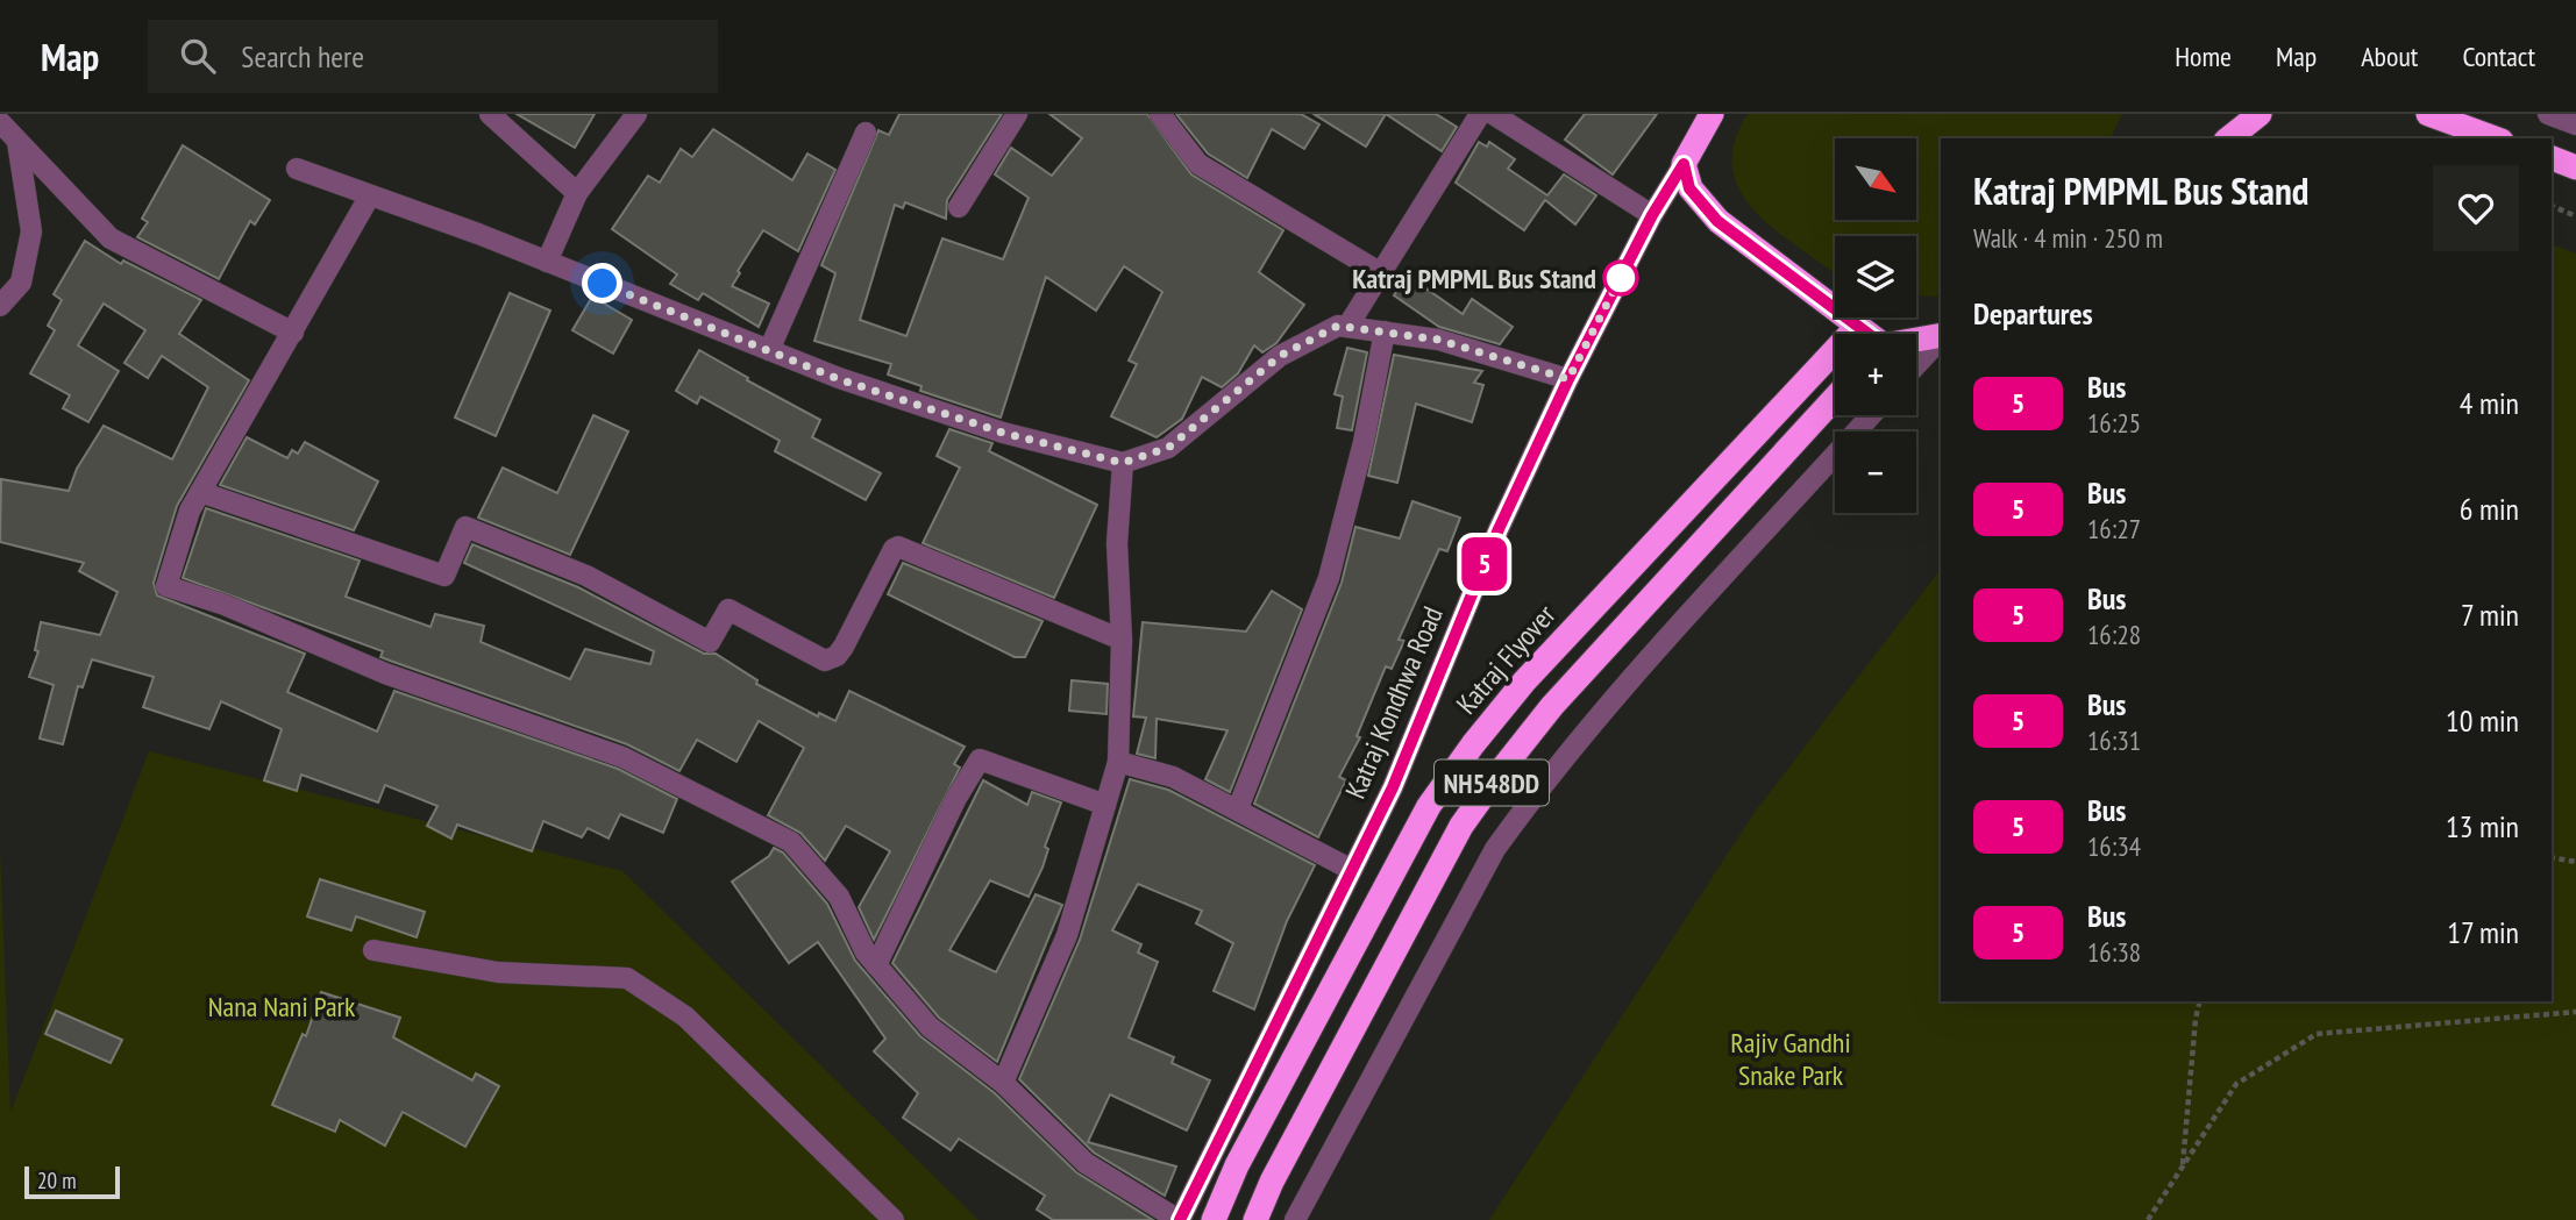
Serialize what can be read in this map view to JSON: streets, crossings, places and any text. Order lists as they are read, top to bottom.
{
  "streets": {
    "highway": ["Katraj Flyover", "Katraj Kondhwa Road", "NH548DD"]
  },
  "parks": ["Nana Nani Park", "Rajiv Gandhi Snake Park"],
  "places": ["Katraj PMPML Bus Stand"],
  "lines": ["bus line 5"],
  "scale_bar": "20 m",
  "north": "bottom right",
  "page": {
    "header": "Map",
    "search": "Search here",
    "nav": [
      "Home",
      "Map",
      "About",
      "Contact"
    ],
    "on_map": "5",
    "map_buttons": ["+", "−"],
    "heading": [
      ["Katraj PMPML Bus Stand", "Walk · 4 min · 250 m"],
      "Departures"
    ],
    "list": [
      {
        "mark": "5",
        "name": "Bus",
        "note": "16:25",
        "value": "4 min"
      },
      {
        "mark": "5",
        "name": "Bus",
        "note": "16:27",
        "value": "6 min"
      },
      {
        "mark": "5",
        "name": "Bus",
        "note": "16:28",
        "value": "7 min"
      },
      {
        "mark": "5",
        "name": "Bus",
        "note": "16:31",
        "value": "10 min"
      },
      {
        "mark": "5",
        "name": "Bus",
        "note": "16:34",
        "value": "13 min"
      },
      {
        "mark": "5",
        "name": "Bus",
        "note": "16:38",
        "value": "17 min"
      }
    ],
    "scale": "20 m"
  }
}
